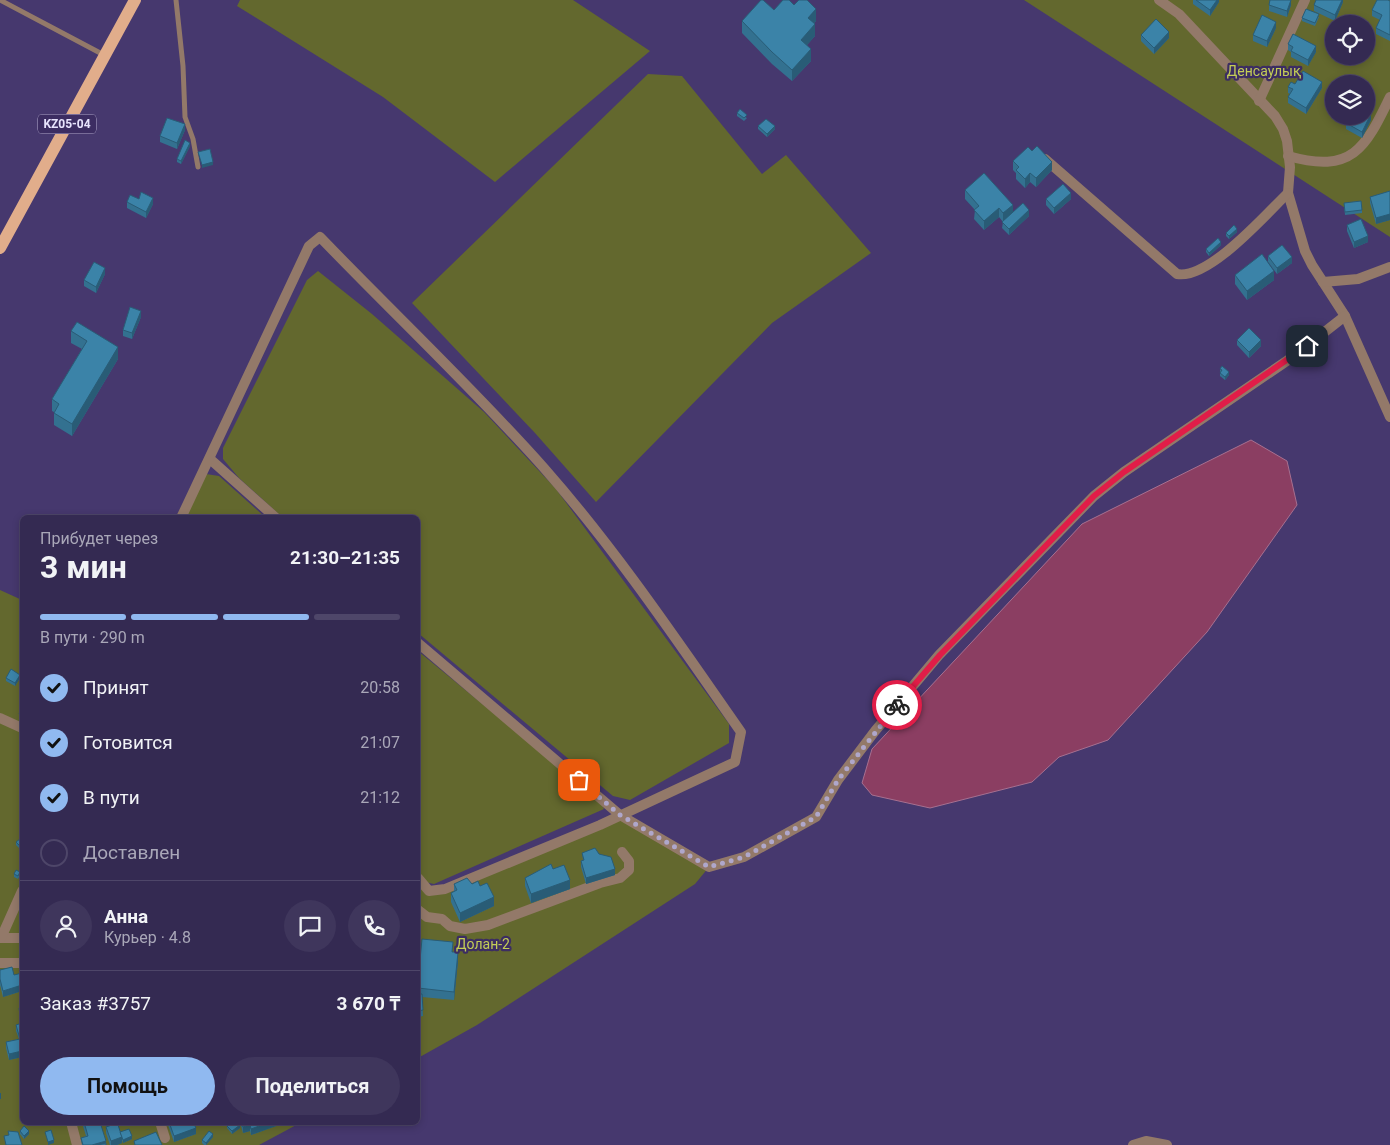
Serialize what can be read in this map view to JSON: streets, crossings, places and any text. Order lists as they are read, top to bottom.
{
  "streets": {
    "main road": ["KZ05-04"]
  },
  "parks": ["Денсаулық", "Долан-2"],
  "page": {
    "heading": ["3 мин", "Прибудет через", "21:30–21:35"],
    "panel": [
      "Анна",
      "Курьер · 4.8",
      "Заказ #3757",
      "3 670 ₸"
    ],
    "bar": "В пути · 290 m",
    "list": [
      ["Принят", "20:58"],
      ["Готовится", "21:07"],
      ["В пути", "21:12"],
      "Доставлен"
    ],
    "buttons": ["Помощь", "Поделиться"]
  }
}
